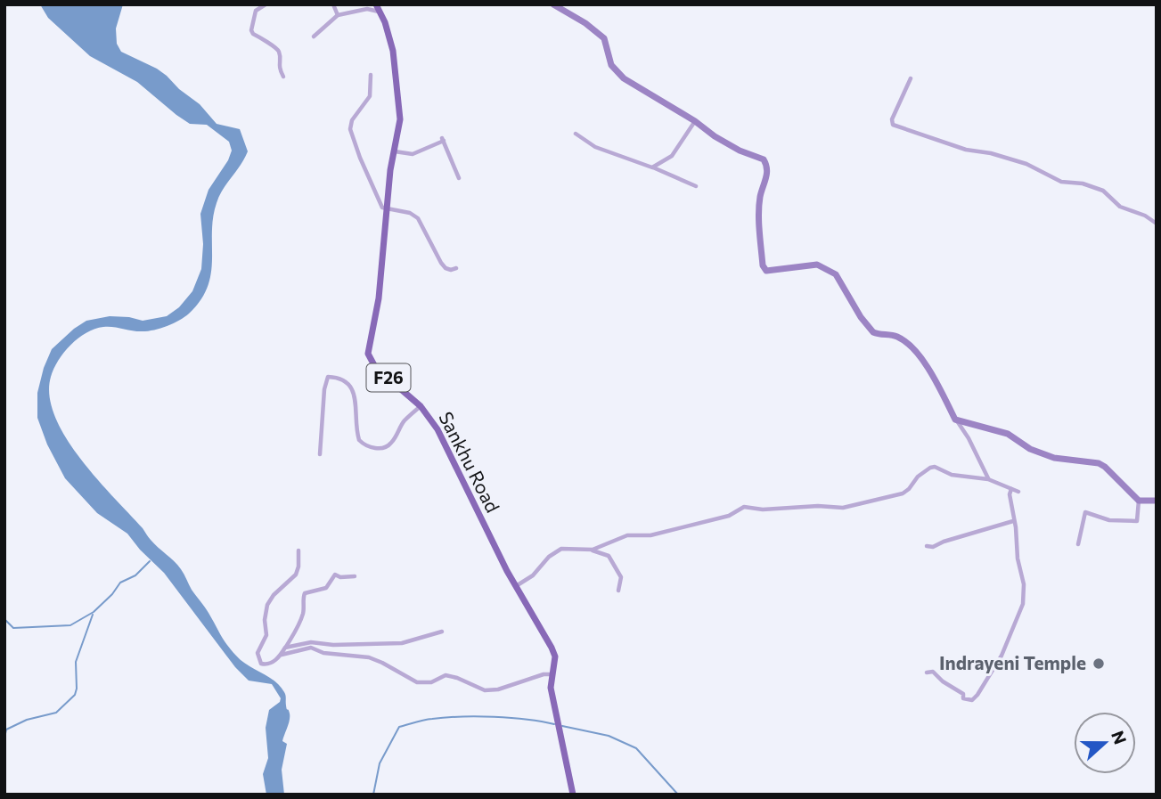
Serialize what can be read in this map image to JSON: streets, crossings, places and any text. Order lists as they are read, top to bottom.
{
  "streets": {
    "main road": ["F26", "Sankhu Road"]
  },
  "places": ["Indrayeni Temple"],
  "north": "right"
}
